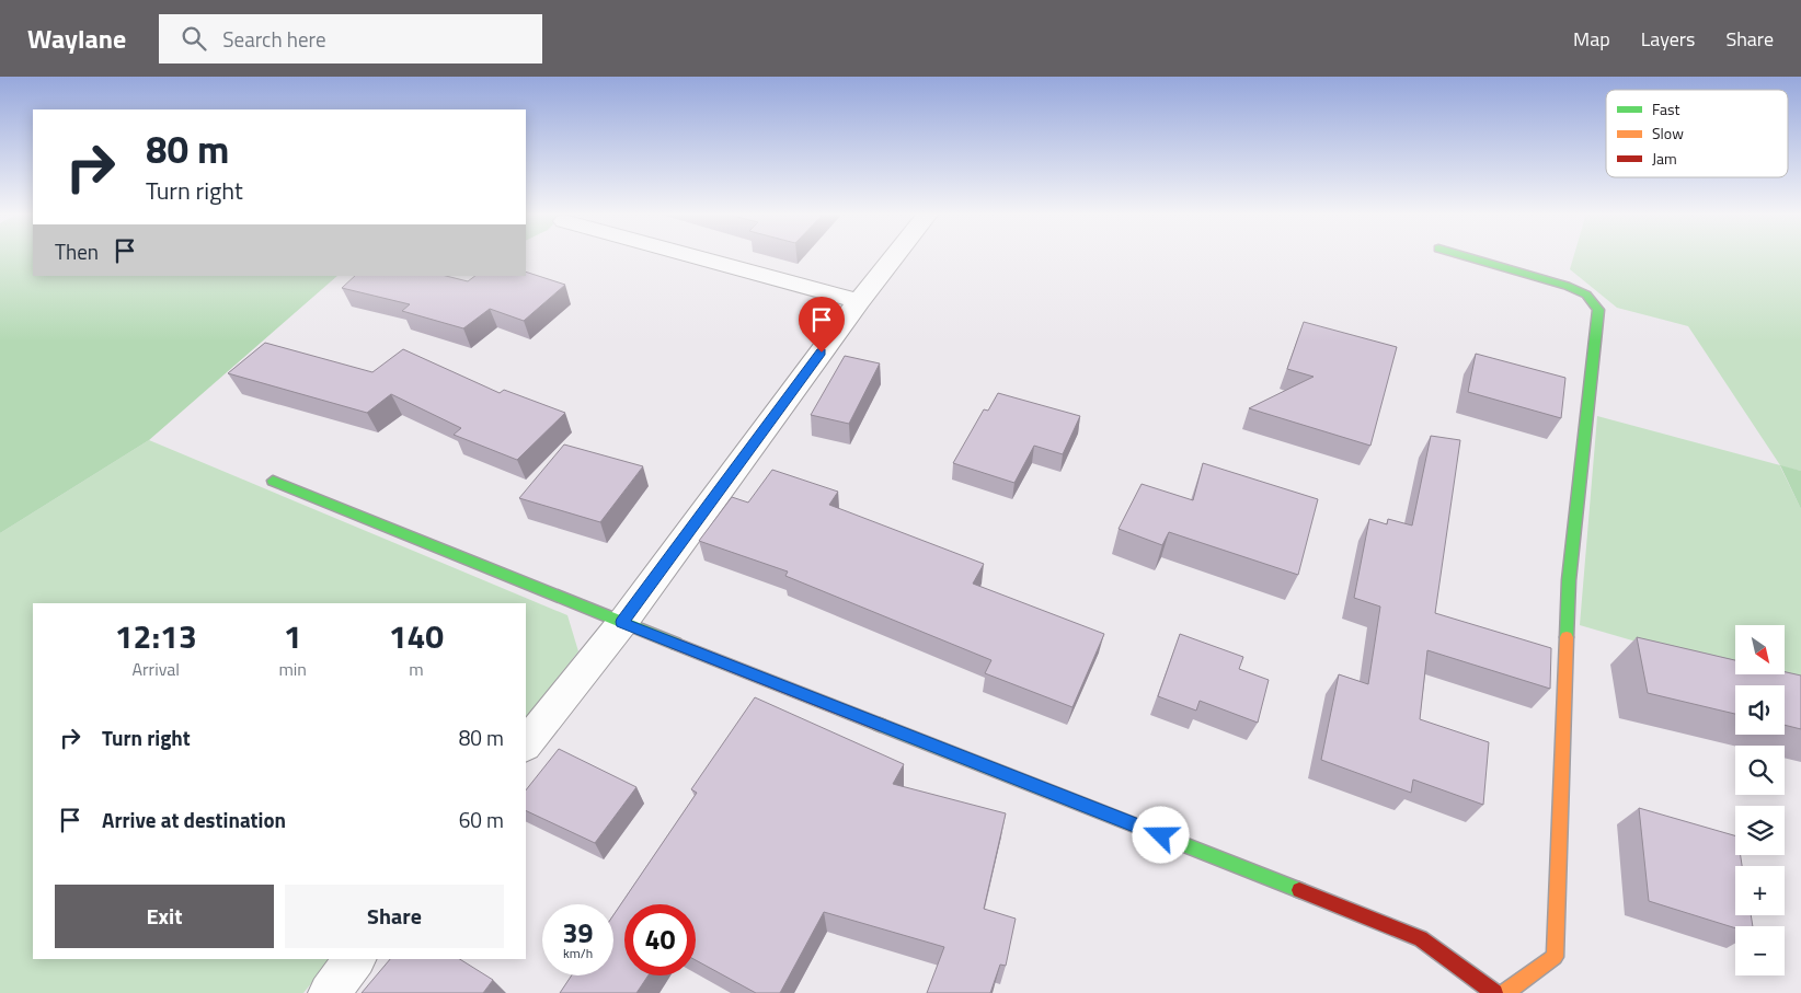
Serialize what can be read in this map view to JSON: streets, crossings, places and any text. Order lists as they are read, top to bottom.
{
  "legend": ["Fast", "Slow", "Jam"],
  "north": "bottom right",
  "page": {
    "header": "Waylane",
    "search": "Search here",
    "nav": ["Map", "Layers", "Share"],
    "turn": ["80 m", "Turn right"],
    "then": "Then",
    "eta": [
      "12:13",
      "Arrival",
      "1",
      "min",
      "140",
      "m"
    ],
    "map_buttons": ["+", "−"],
    "list": [
      {
        "name": "Turn right",
        "value": "80 m"
      },
      {
        "name": "Arrive at destination",
        "value": "60 m"
      }
    ],
    "buttons": ["Exit", "Share"],
    "speed": "39 km/h",
    "limit": "40"
  }
}
